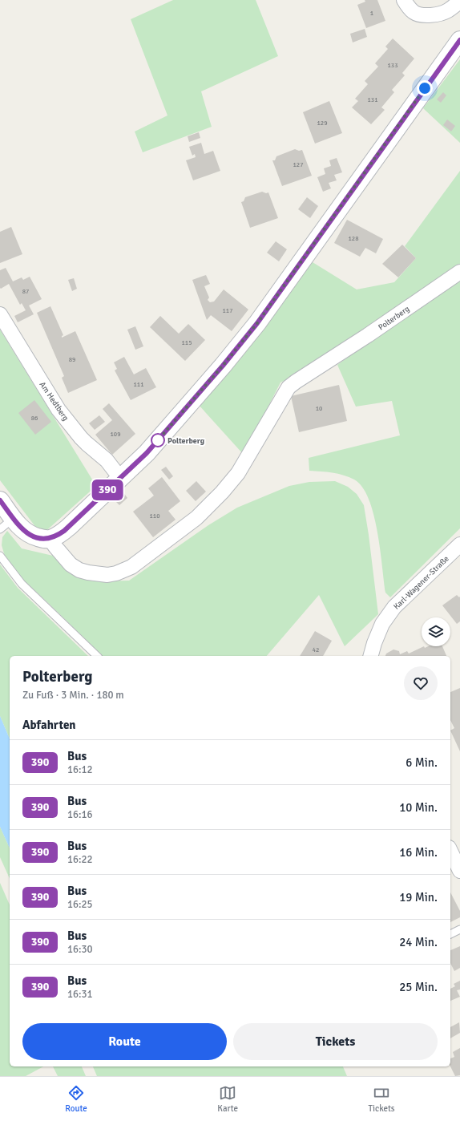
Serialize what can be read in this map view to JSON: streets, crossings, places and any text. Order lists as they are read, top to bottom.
{
  "streets": {
    "street": ["Polterberg", "Am Hedtberg", "Karl-Wagener-Straße"]
  },
  "places": ["Polterberg"],
  "lines": ["bus line 390"],
  "house_numbers": [
    "1",
    "133",
    "131",
    "129",
    "127",
    "128",
    "87",
    "117",
    "115",
    "89",
    "111",
    "10",
    "86",
    "109",
    "110",
    "42"
  ],
  "page": {
    "on_map": "390",
    "heading": [
      ["Polterberg", "Zu Fuß · 3 Min. · 180 m"],
      "Abfahrten"
    ],
    "list": [
      {
        "mark": "390",
        "name": "Bus",
        "note": "16:12",
        "value": "6 Min."
      },
      {
        "mark": "390",
        "name": "Bus",
        "note": "16:16",
        "value": "10 Min."
      },
      {
        "mark": "390",
        "name": "Bus",
        "note": "16:22",
        "value": "16 Min."
      },
      {
        "mark": "390",
        "name": "Bus",
        "note": "16:25",
        "value": "19 Min."
      },
      {
        "mark": "390",
        "name": "Bus",
        "note": "16:30",
        "value": "24 Min."
      },
      {
        "mark": "390",
        "name": "Bus",
        "note": "16:31",
        "value": "25 Min."
      }
    ],
    "buttons": ["Route", "Tickets"],
    "tabs": ["Route", "Karte", "Tickets"]
  }
}
